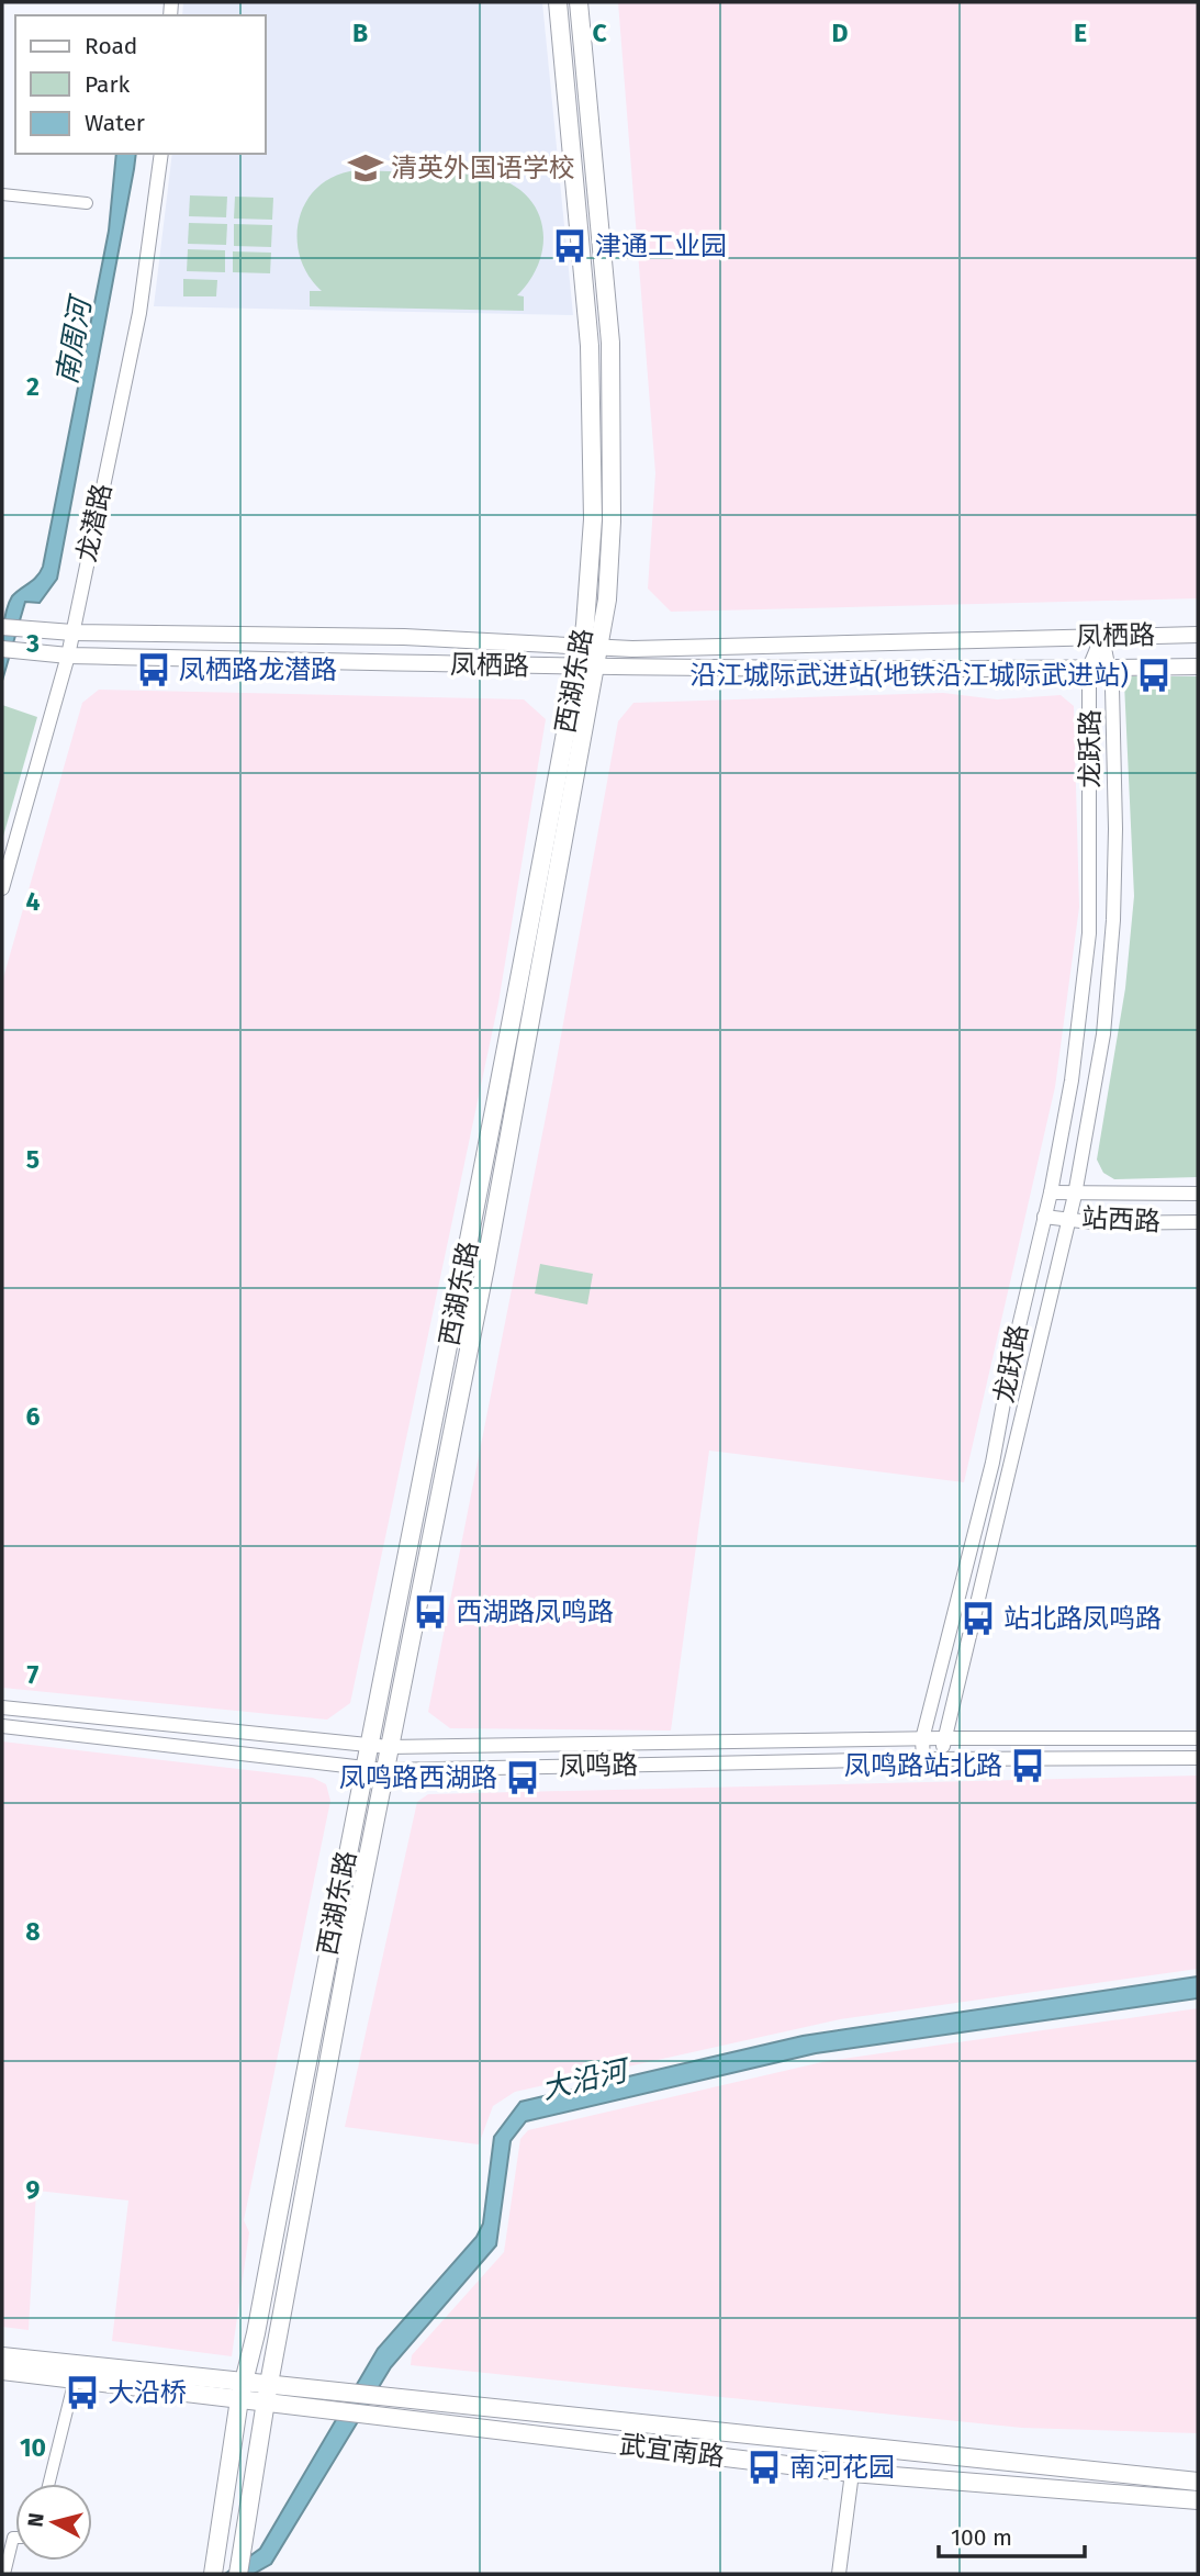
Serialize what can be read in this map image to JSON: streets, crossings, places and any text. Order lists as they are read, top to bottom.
{
  "streets": {
    "main road": ["凤栖路", "西湖东路", "武宜南路"],
    "street": [
      "龙潜路",
      "龙跃路",
      "站西路",
      "凤鸣路"
    ]
  },
  "crossings": [
    ["龙潜路", "凤栖路"],
    ["凤栖路", "西湖东路"],
    ["凤栖路", "龙跃路"],
    ["西湖东路", "凤鸣路"],
    ["西湖东路", "武宜南路"],
    ["龙跃路", "站西路"],
    ["龙跃路", "凤鸣路"]
  ],
  "water": ["南周河", "大沿河"],
  "places": {
    "school or university": ["清英外国语学校"],
    "bus stop": [
      "津通工业园",
      "凤栖路龙潜路",
      "沿江城际武进站(地铁沿江城际武进站)",
      "西湖路凤鸣路",
      "站北路凤鸣路",
      "凤鸣路站北路",
      "凤鸣路西湖路",
      "大沿桥",
      "南河花园"
    ]
  },
  "legend": ["Road", "Park", "Water"],
  "scale_bar": "100 m",
  "north": "left",
  "grid": {
    "columns": [
      "B",
      "C",
      "D",
      "E"
    ],
    "rows": [
      "2",
      "3",
      "4",
      "5",
      "6",
      "7",
      "8",
      "9",
      "10"
    ]
  }
}
